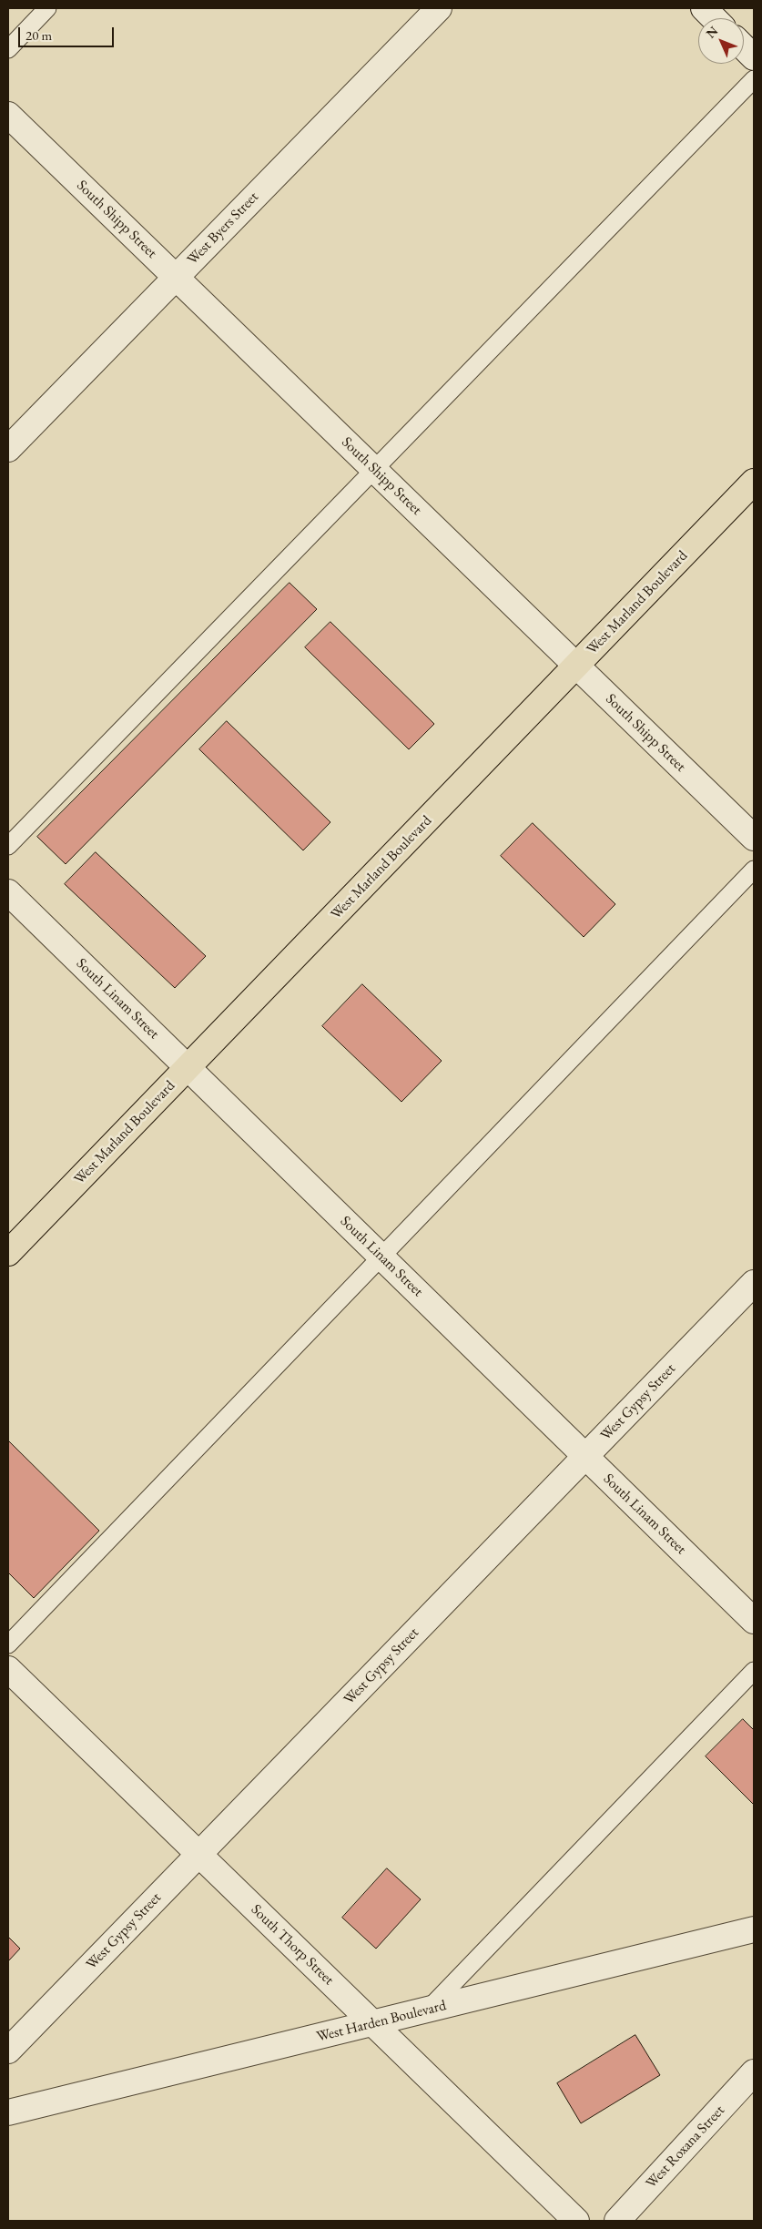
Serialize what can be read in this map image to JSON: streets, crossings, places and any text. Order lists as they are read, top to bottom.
{
  "streets": {
    "highway": ["West Marland Boulevard"],
    "street": [
      "South Shipp Street",
      "West Byers Street",
      "South Linam Street",
      "West Gypsy Street",
      "South Thorp Street",
      "West Harden Boulevard",
      "West Roxana Street"
    ]
  },
  "crossings": [
    ["South Shipp Street", "West Byers Street"],
    ["South Shipp Street", "West Marland Boulevard"],
    ["West Marland Boulevard", "South Linam Street"],
    ["South Linam Street", "West Gypsy Street"],
    ["West Gypsy Street", "South Thorp Street"],
    ["South Thorp Street", "West Harden Boulevard"]
  ],
  "scale_bar": "20 m",
  "north": "top left"
}
